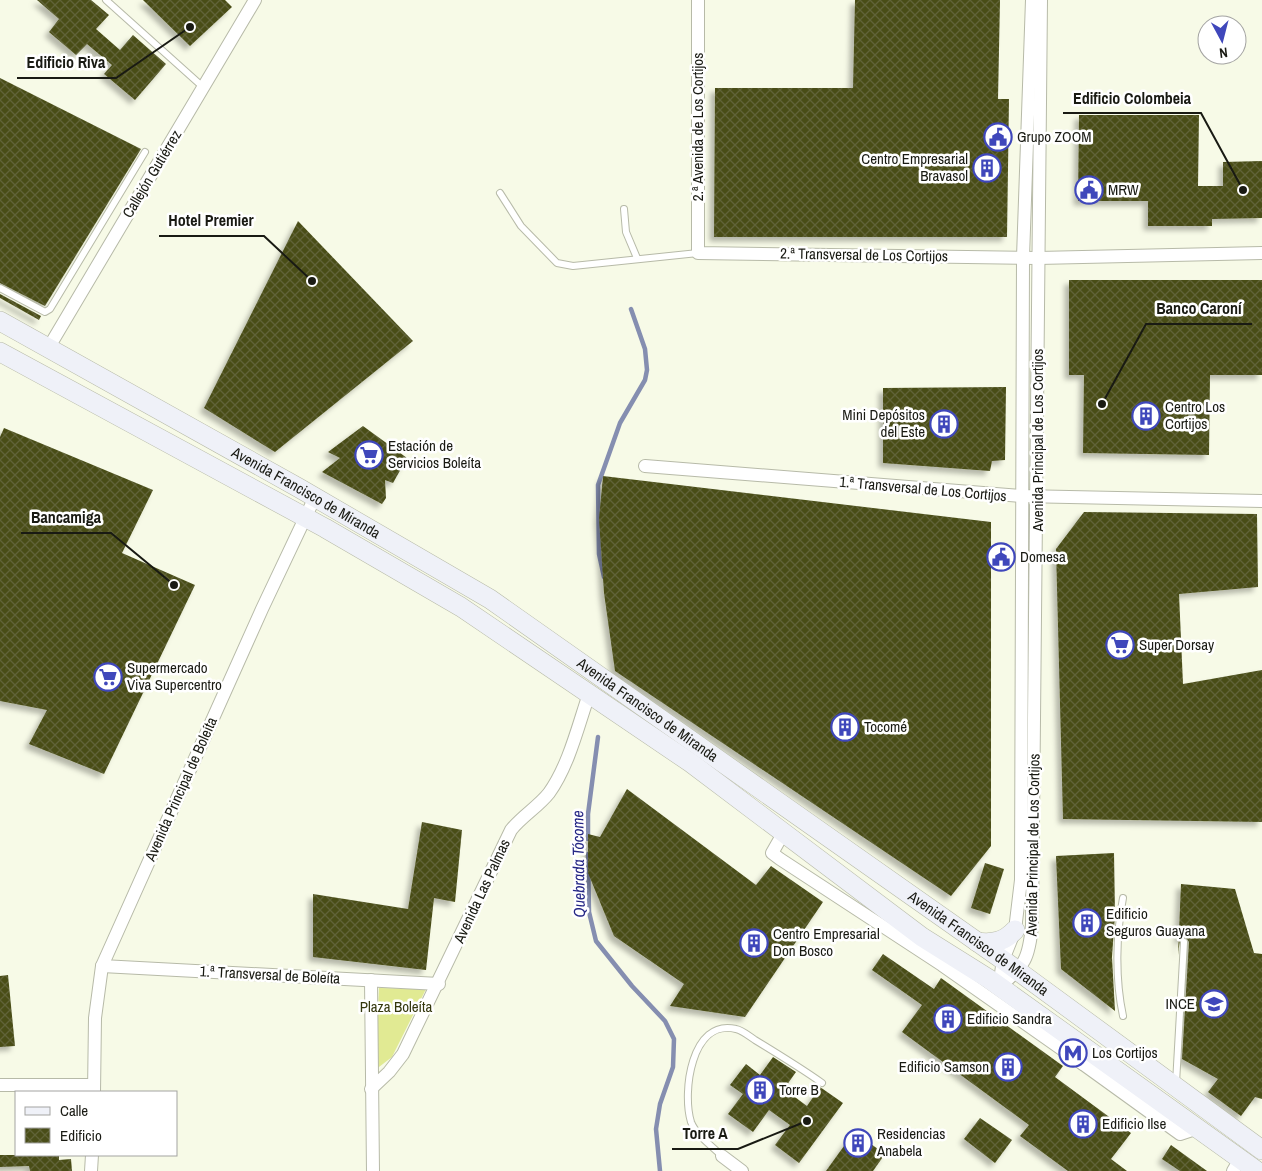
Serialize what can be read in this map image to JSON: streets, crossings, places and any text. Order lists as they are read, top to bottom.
{
  "streets": {
    "main road": ["Avenida Francisco de Miranda"],
    "street": [
      "2.ª Avenida de Los Cortijos",
      "Callejón Gutiérrez",
      "2.ª Transversal de Los Cortijos",
      "Avenida Principal de Los Cortijos",
      "1.ª Transversal de Los Cortijos",
      "Avenida Principal de Boleíta",
      "Avenida Las Palmas",
      "1.ª Transversal de Boleíta"
    ]
  },
  "crossings": [
    ["2.ª Avenida de Los Cortijos", "2.ª Transversal de Los Cortijos"],
    ["Callejón Gutiérrez", "Avenida Francisco de Miranda"],
    ["2.ª Transversal de Los Cortijos", "Avenida Principal de Los Cortijos"],
    ["Avenida Principal de Los Cortijos", "1.ª Transversal de Los Cortijos"],
    ["Avenida Principal de Los Cortijos", "Avenida Francisco de Miranda"],
    ["Avenida Francisco de Miranda", "Avenida Principal de Boleíta"],
    ["Avenida Francisco de Miranda", "Avenida Las Palmas"],
    ["Avenida Principal de Boleíta", "1.ª Transversal de Boleíta"],
    ["Avenida Las Palmas", "1.ª Transversal de Boleíta"]
  ],
  "water": ["Quebrada Tócome"],
  "parks": ["Plaza Boleíta"],
  "places": {
    "other": [
      "Edificio Riva",
      "Edificio Colombeia",
      "Hotel Premier",
      "Banco Caroní",
      "Bancamiga",
      "Torre A"
    ],
    "public building": ["Grupo ZOOM", "MRW", "Domesa"],
    "building": [
      "Centro Empresarial Bravasol",
      "Centro Los Cortijos",
      "Mini Depósitos del Este",
      "Tocomé",
      "Edificio Seguros Guayana",
      "Centro Empresarial Don Bosco",
      "Edificio Sandra",
      "Edificio Samson",
      "Torre B",
      "Edificio Ilse",
      "Residencias Anabela"
    ],
    "supermarket": ["Estación de Servicios Boleíta", "Super Dorsay", "Supermercado Viva Supercentro"],
    "school or university": ["INCE"],
    "metro station": ["Los Cortijos"]
  },
  "legend": ["Calle", "Edificio"],
  "north": "bottom"
}
